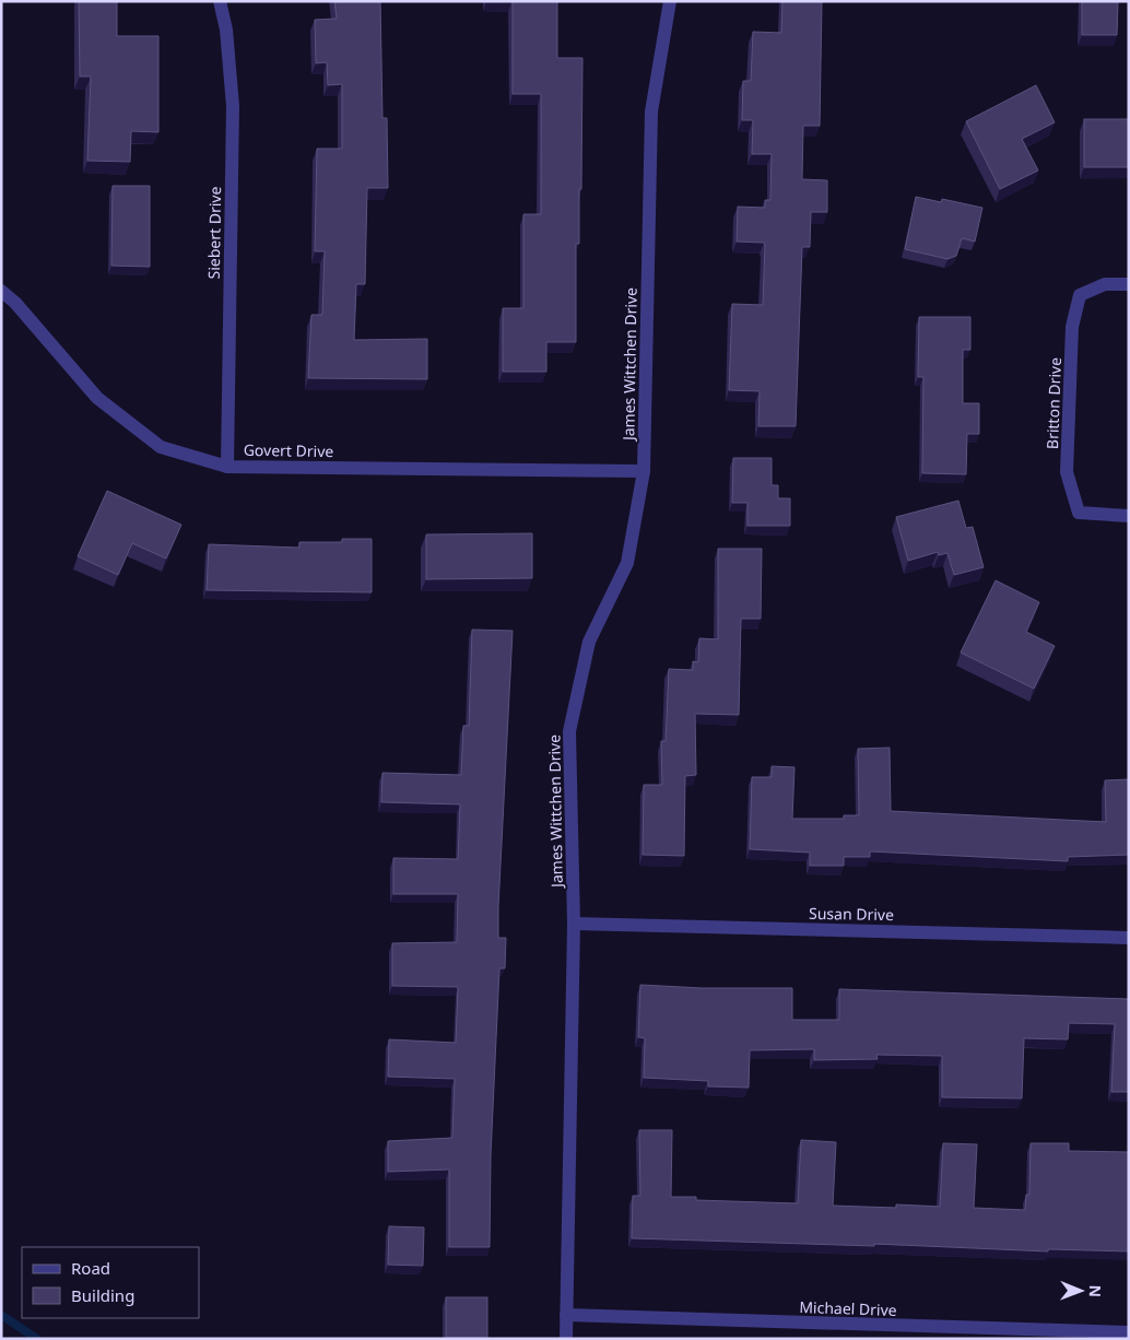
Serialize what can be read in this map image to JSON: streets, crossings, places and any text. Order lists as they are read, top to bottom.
{
  "streets": {
    "street": [
      "Siebert Drive",
      "James Wittchen Drive",
      "Britton Drive",
      "Govert Drive",
      "Susan Drive",
      "Michael Drive"
    ]
  },
  "crossings": [
    ["Siebert Drive", "Govert Drive"],
    ["James Wittchen Drive", "Govert Drive"],
    ["James Wittchen Drive", "Susan Drive"],
    ["James Wittchen Drive", "Michael Drive"]
  ],
  "legend": ["Road", "Building"],
  "north": "right"
}
